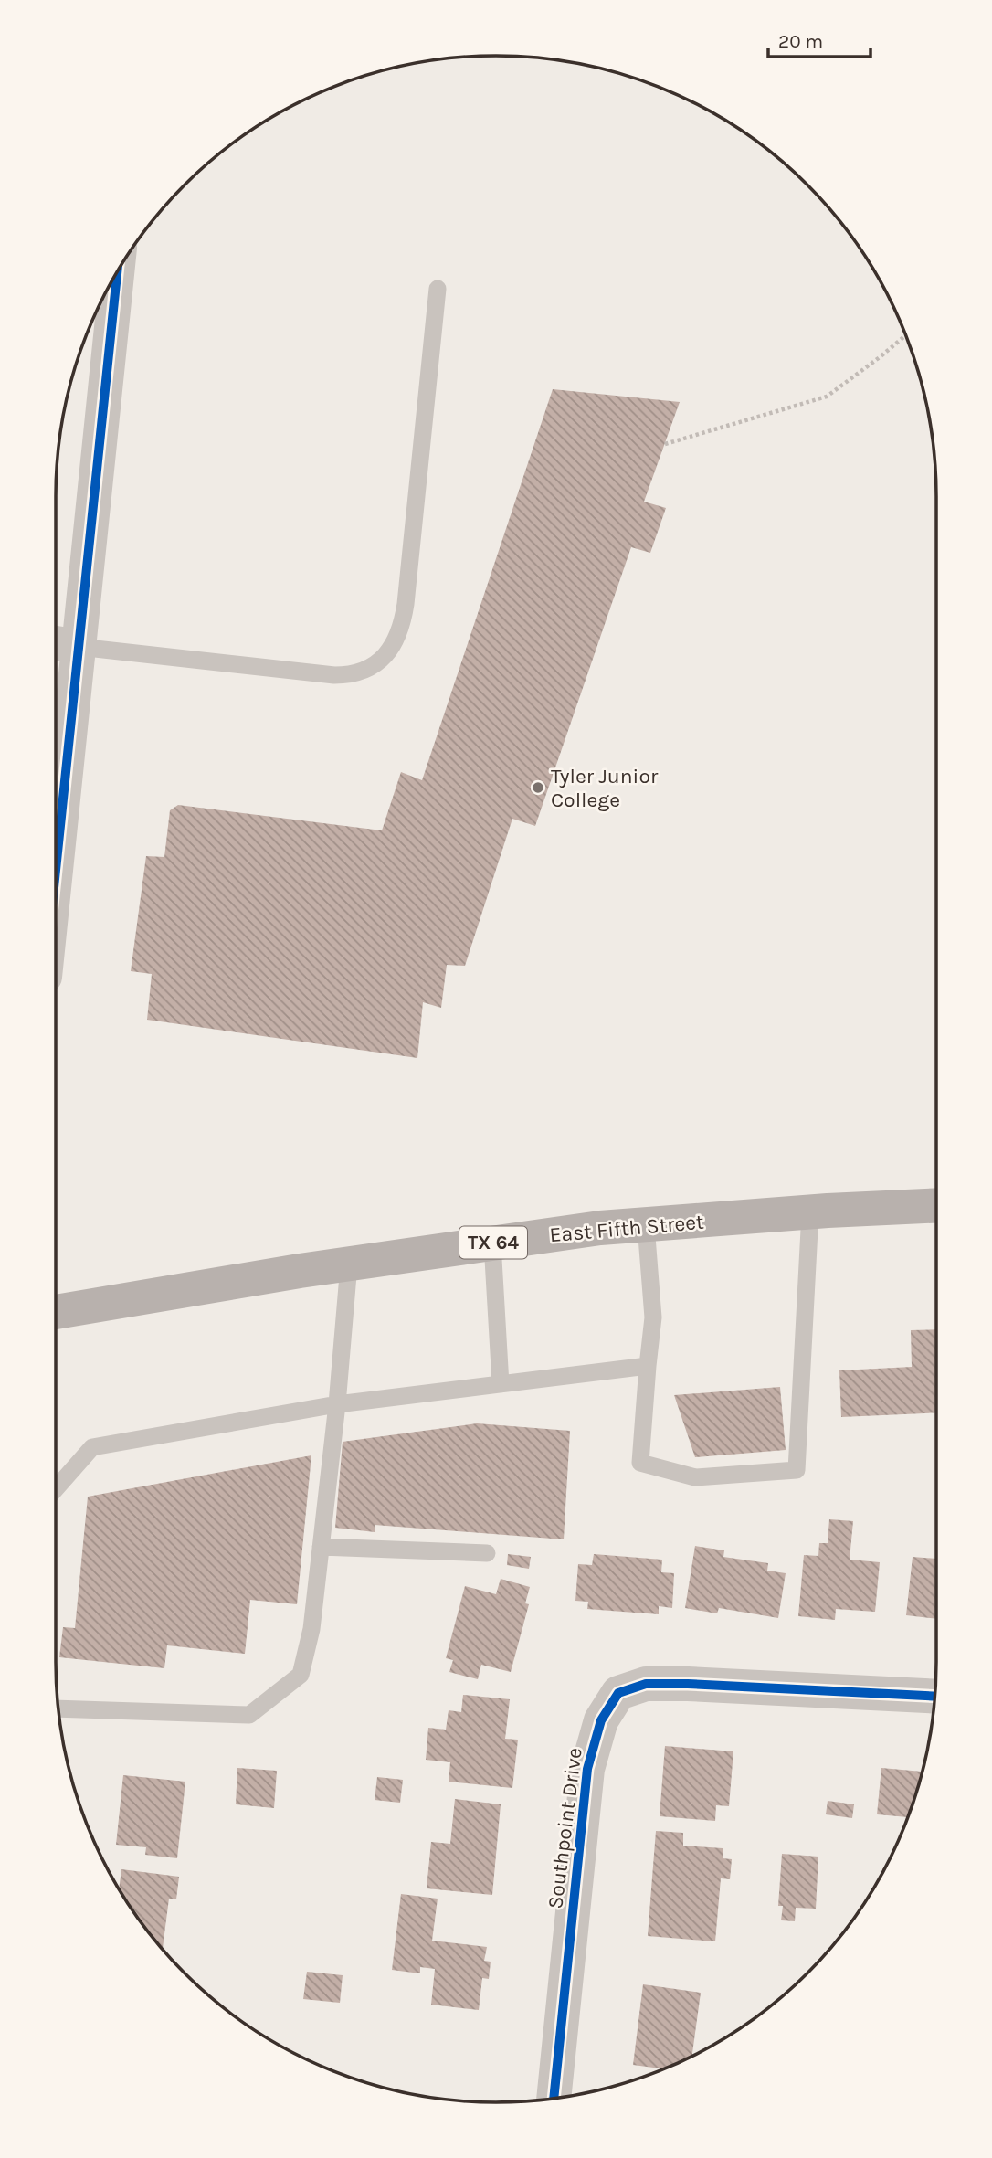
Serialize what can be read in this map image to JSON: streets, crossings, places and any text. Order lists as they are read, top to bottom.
{
  "streets": {
    "main road": ["East Fifth Street", "TX 64"],
    "street": ["Southpoint Drive"]
  },
  "places": ["Tyler Junior College"],
  "scale_bar": "20 m"
}
